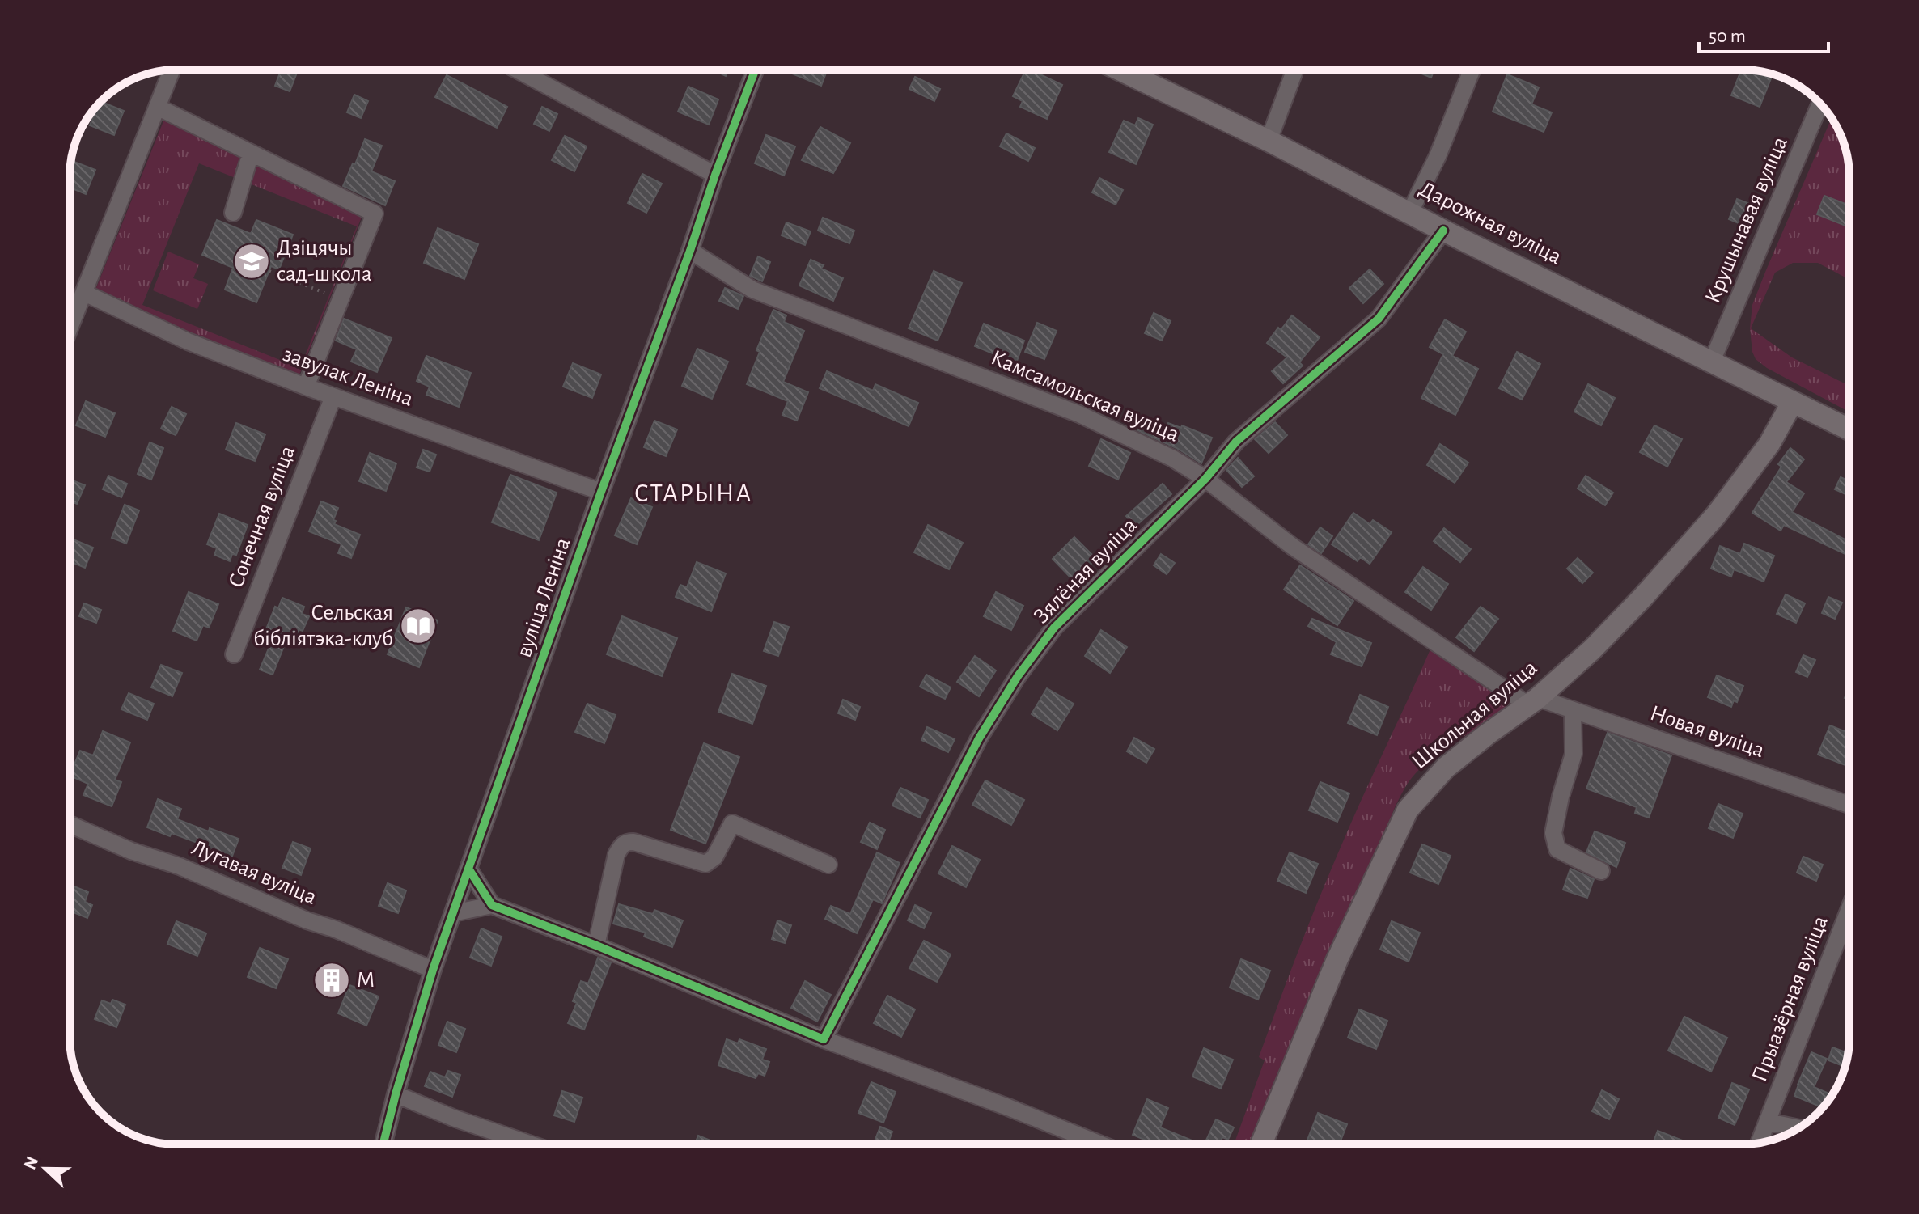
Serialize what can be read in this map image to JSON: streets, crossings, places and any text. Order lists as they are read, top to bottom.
{
  "streets": {
    "main road": ["Дарожная вуліца", "Школьная вуліца"],
    "street": [
      "Крушынавая вуліца",
      "завулак Леніна",
      "Камсамольская вуліца",
      "Сонечная вуліца",
      "Зялёная вуліца",
      "вуліца Леніна",
      "Новая вуліца",
      "Лугавая вуліца",
      "Прыазёрная вуліца"
    ]
  },
  "crossings": [
    ["Крушынавая вуліца", "Дарожная вуліца"],
    ["Дарожная вуліца", "Зялёная вуліца"],
    ["Дарожная вуліца", "Школьная вуліца"],
    ["завулак Леніна", "Сонечная вуліца"],
    ["завулак Леніна", "вуліца Леніна"],
    ["Камсамольская вуліца", "Зялёная вуліца"],
    ["Камсамольская вуліца", "вуліца Леніна"],
    ["Камсамольская вуліца", "Школьная вуліца"],
    ["Камсамольская вуліца", "Новая вуліца"],
    ["вуліца Леніна", "Лугавая вуліца"],
    ["Школьная вуліца", "Новая вуліца"]
  ],
  "districts": ["СТАРЫНА"],
  "places": {
    "school or university": ["Дзіцячы сад-школа"],
    "library": ["Сельская бібліятэка-клуб"],
    "building": ["M"]
  },
  "scale_bar": "50 m",
  "north": "left"
}
